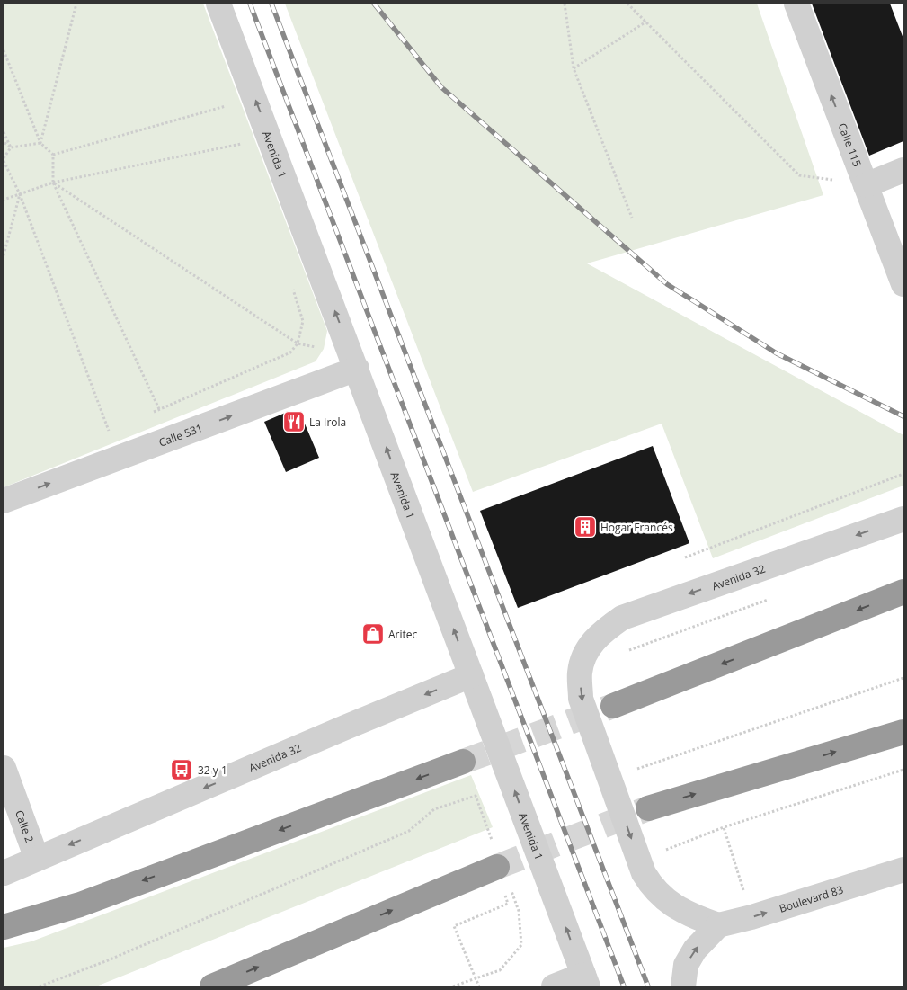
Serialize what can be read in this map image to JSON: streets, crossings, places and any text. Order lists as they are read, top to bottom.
{
  "streets": {
    "street": [
      "Calle 115",
      "Avenida 1",
      "Calle 531",
      "Avenida 32",
      "Calle 2",
      "Boulevard 83"
    ]
  },
  "crossings": [
    ["Avenida 1", "Calle 531"],
    ["Avenida 1", "Avenida 32"],
    ["Avenida 32", "Calle 2"],
    ["Avenida 32", "Boulevard 83"]
  ],
  "one_way": [
    "Calle 115",
    "Avenida 1",
    "Calle 531",
    "Boulevard 83"
  ],
  "places": {
    "restaurant": ["La Irola"],
    "building": ["Hogar Francés"],
    "shop": ["Aritec"],
    "bus stop": ["32 y 1"]
  }
}
